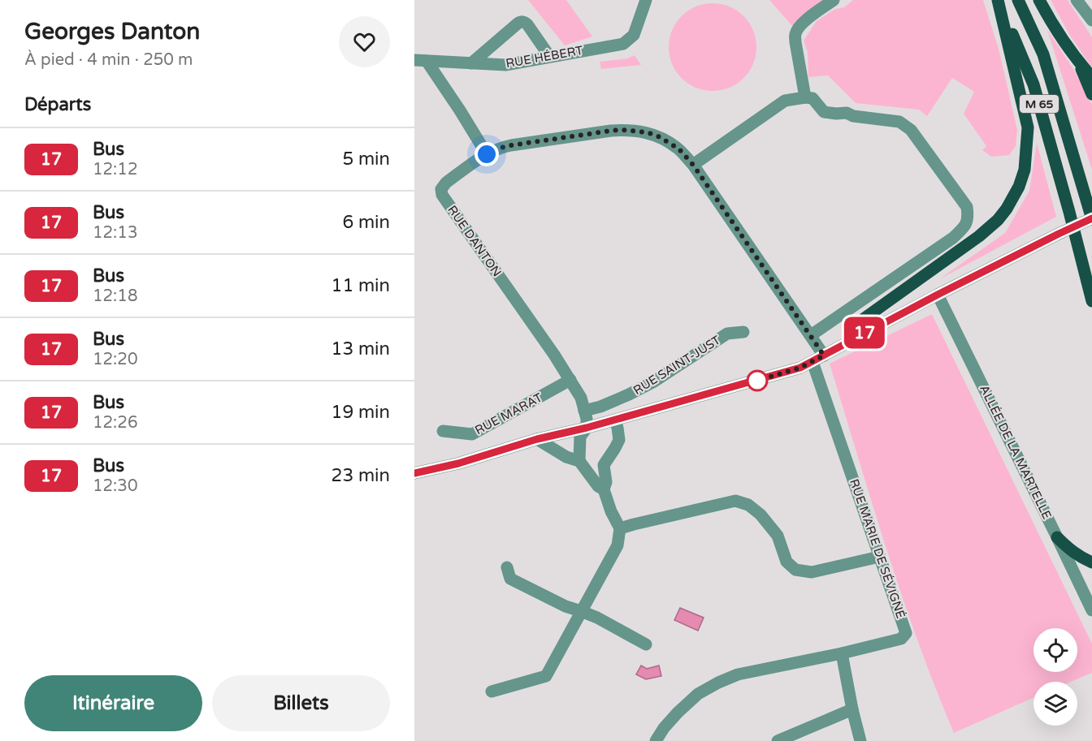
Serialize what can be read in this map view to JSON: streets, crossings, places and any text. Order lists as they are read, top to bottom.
{
  "streets": {
    "main road": ["M 65"],
    "street": [
      "RUE HÉBERT",
      "RUE DANTON",
      "RUE SAINT-JUST",
      "RUE MARAT",
      "ALLÉE DE LA MARTELLE",
      "RUE MARIE DE SÉVIGNÉ"
    ]
  },
  "crossings": [
    ["RUE DANTON", "RUE SAINT-JUST"],
    ["RUE DANTON", "RUE MARAT"]
  ],
  "lines": ["bus line 17"],
  "page": {
    "heading": [
      ["Georges Danton", "À pied · 4 min · 250 m"],
      "Départs"
    ],
    "on_map": "17",
    "list": [
      {
        "mark": "17",
        "name": "Bus",
        "note": "12:12",
        "value": "5 min"
      },
      {
        "mark": "17",
        "name": "Bus",
        "note": "12:13",
        "value": "6 min"
      },
      {
        "mark": "17",
        "name": "Bus",
        "note": "12:18",
        "value": "11 min"
      },
      {
        "mark": "17",
        "name": "Bus",
        "note": "12:20",
        "value": "13 min"
      },
      {
        "mark": "17",
        "name": "Bus",
        "note": "12:26",
        "value": "19 min"
      },
      {
        "mark": "17",
        "name": "Bus",
        "note": "12:30",
        "value": "23 min"
      }
    ],
    "buttons": ["Itinéraire", "Billets"]
  }
}
